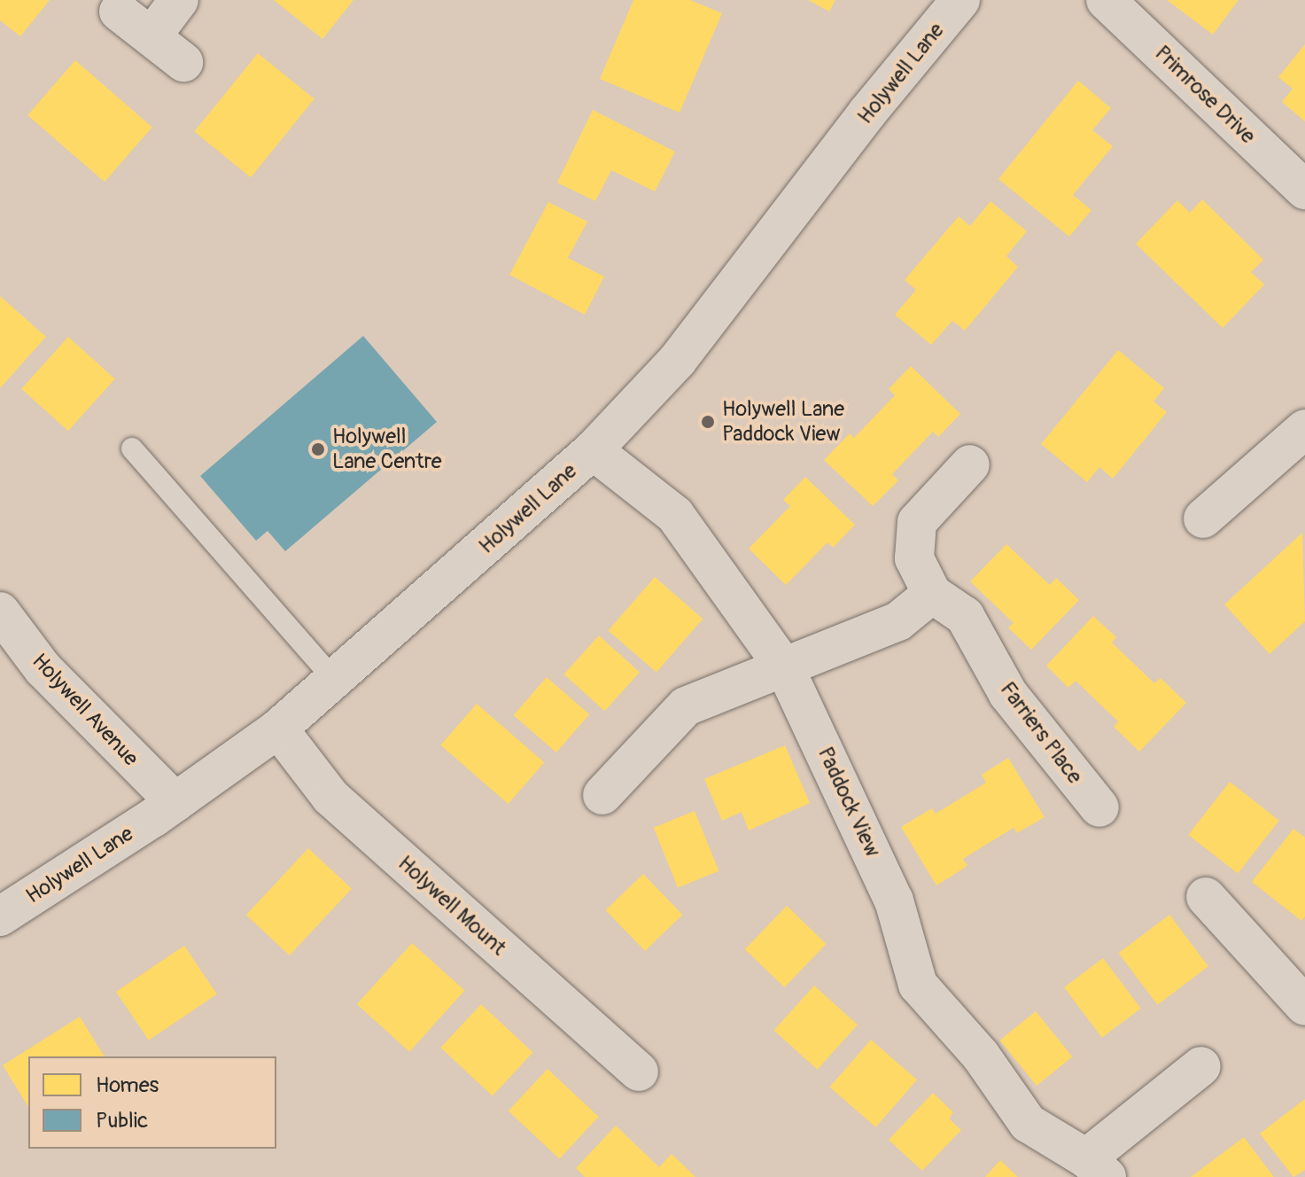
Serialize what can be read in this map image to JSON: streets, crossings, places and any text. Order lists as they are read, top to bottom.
{
  "streets": {
    "street": [
      "Holywell Lane",
      "Primrose Drive",
      "Holywell Avenue",
      "Farriers Place",
      "Paddock View",
      "Holywell Mount"
    ]
  },
  "crossings": [
    ["Holywell Lane", "Holywell Avenue"],
    ["Holywell Lane", "Paddock View"],
    ["Holywell Lane", "Holywell Mount"]
  ],
  "places": ["Holywell Lane Paddock View", "Holywell Lane Centre"],
  "legend": ["Homes", "Public"]
}
